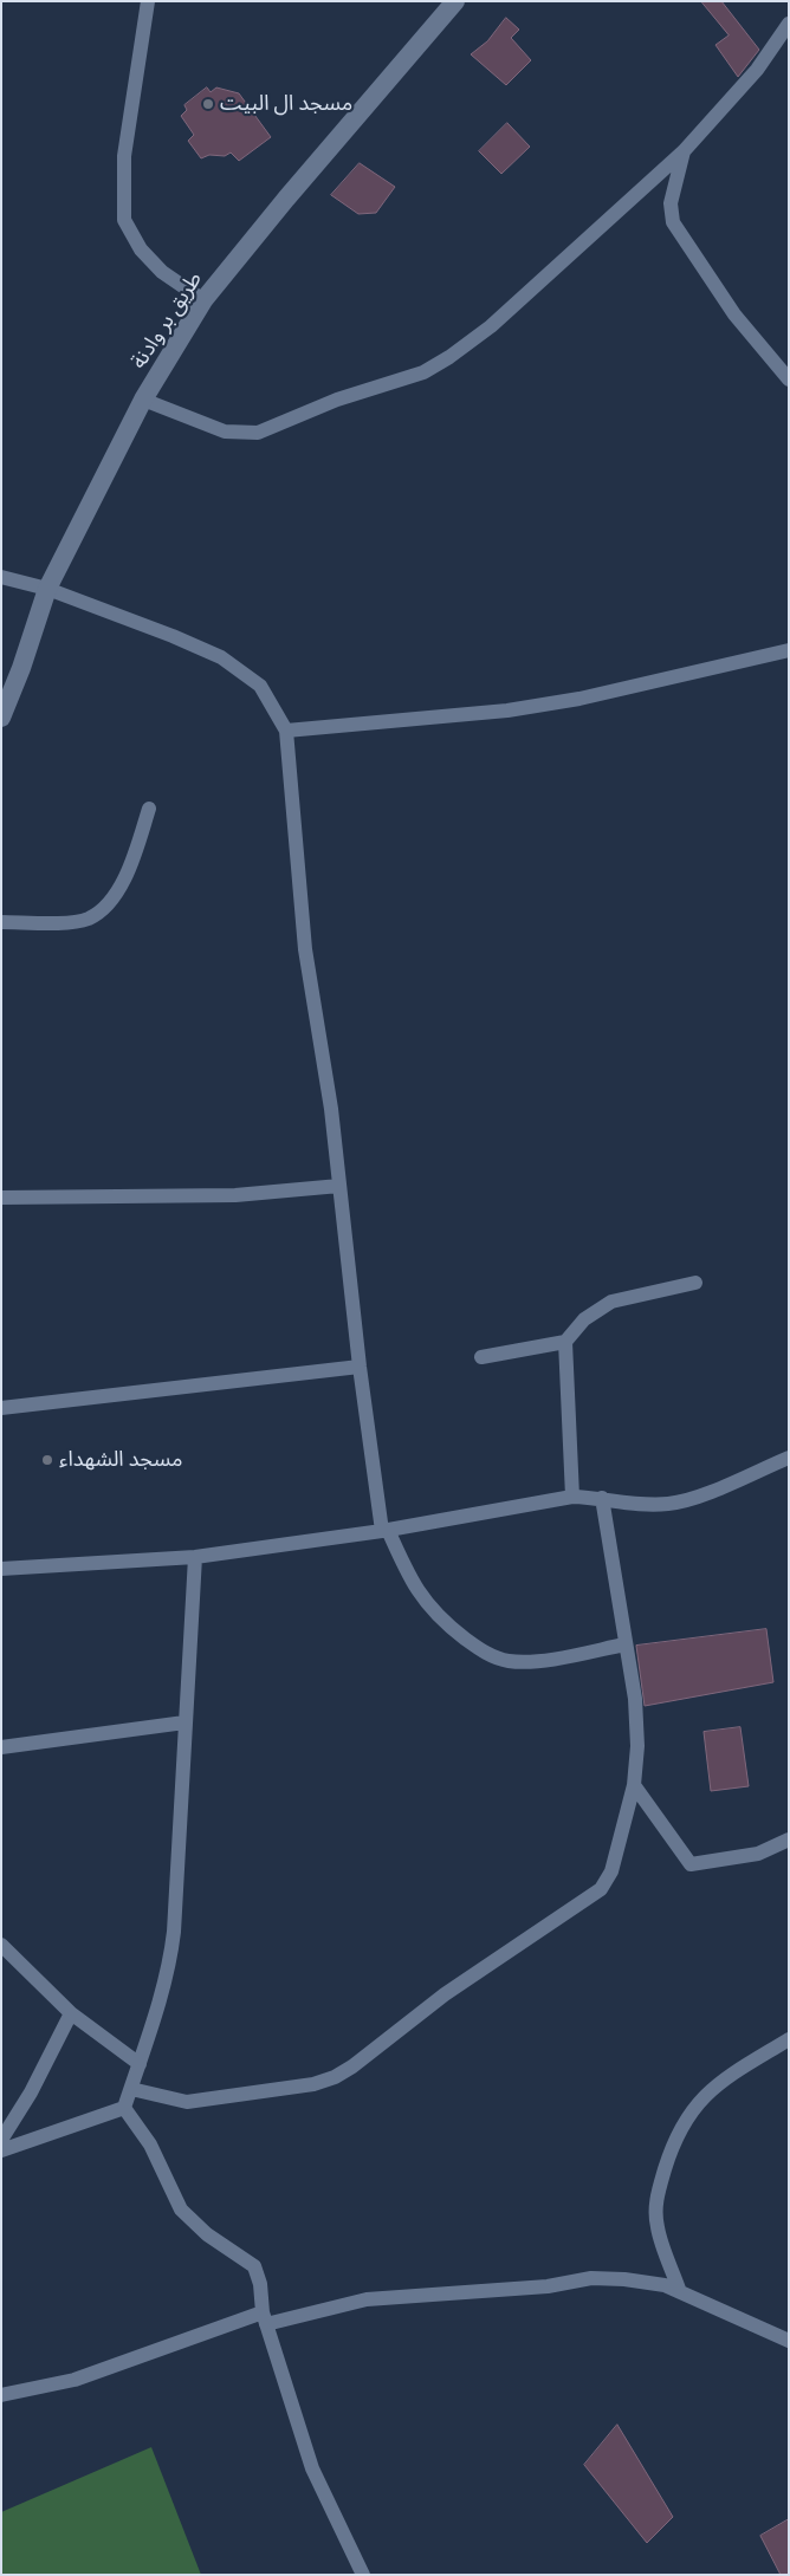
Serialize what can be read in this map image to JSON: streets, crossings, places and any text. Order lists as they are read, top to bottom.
{
  "streets": {
    "street": ["طريق بر وادنة"]
  },
  "places": ["مسجد ال البيت", "مسجد الشهداء"]
}
